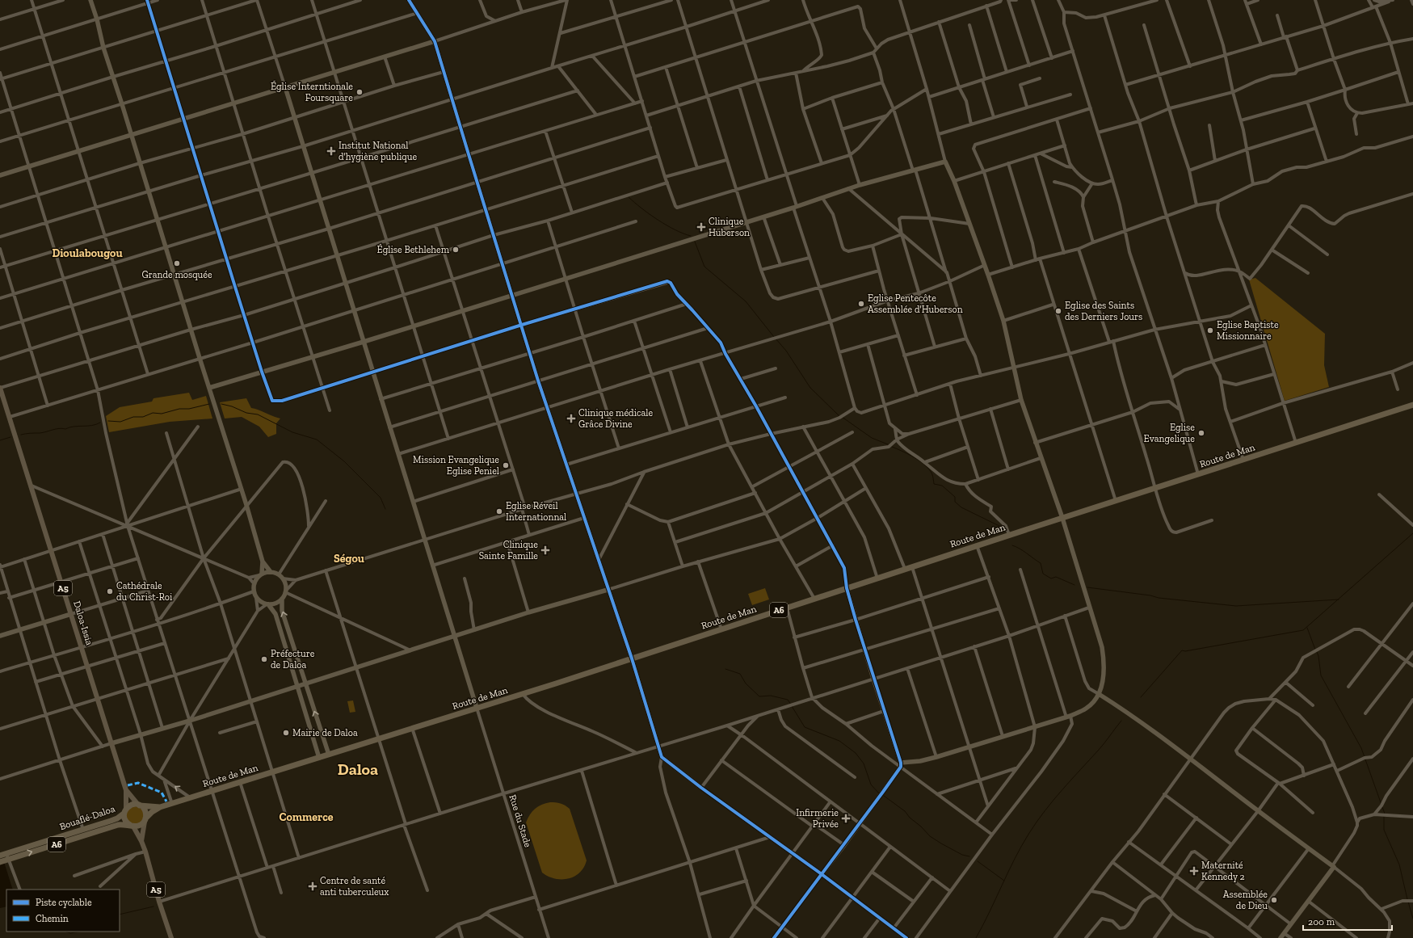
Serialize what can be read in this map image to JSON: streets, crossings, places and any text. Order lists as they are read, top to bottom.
{
  "streets": {
    "highway": ["Route de Man", "A6", "Bouaflé-Daloa"],
    "main road": ["A5", "Daloa-Issia"],
    "street": ["Rue du Stade"]
  },
  "crossings": [
    ["Route de Man", "A6"],
    ["Route de Man", "Rue du Stade"],
    ["A5", "A6"],
    ["A5", "Daloa-Issia"],
    ["A5", "Bouaflé-Daloa"],
    ["A6", "Bouaflé-Daloa"]
  ],
  "districts": [
    "Dioulabougou",
    "Ségou",
    "Daloa",
    "Commerce"
  ],
  "places": {
    "other": [
      "Église Interntionale Foursquare",
      "Église Bethlehem",
      "Grande mosquée",
      "Eglise Pentecôte Assemblée d'Huberson",
      "Eglise des Saints des Derniers Jours",
      "Eglise Baptiste Missionnaire",
      "Eglise Evangelique",
      "Mission Evangelique Eglise Peniel",
      "Eglise Réveil Internationnal",
      "Cathédrale du Christ-Roi",
      "Préfecture de Daloa",
      "Mairie de Daloa",
      "Assemblée de Dieu"
    ],
    "health": [
      "Institut National d'hygiène publique",
      "Clinique Huberson",
      "Clinique médicale Grâce Divine",
      "Clinique Sainte Famille",
      "Infirmerie Privée",
      "Maternité Kennedy 2",
      "Centre de santé anti tuberculeux"
    ]
  },
  "legend": ["Piste cyclable", "Chemin"],
  "scale_bar": "200 m"
}
